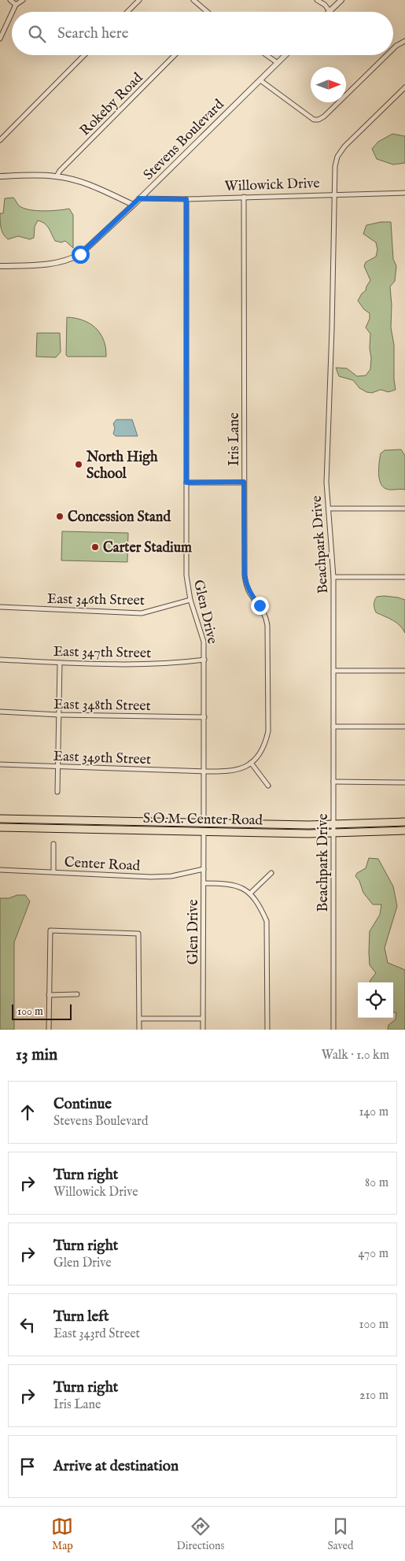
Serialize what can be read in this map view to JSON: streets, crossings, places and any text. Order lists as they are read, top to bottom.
{
  "streets": {
    "main road": ["S.O.M. Center Road"],
    "street": [
      "Rokeby Road",
      "Stevens Boulevard",
      "Willowick Drive",
      "Iris Lane",
      "Beachpark Drive",
      "East 346th Street",
      "Glen Drive",
      "East 347th Street",
      "East 348th Street",
      "East 349th Street",
      "Center Road"
    ]
  },
  "crossings": [
    ["Stevens Boulevard", "Willowick Drive"],
    ["Willowick Drive", "Iris Lane"],
    ["Willowick Drive", "Beachpark Drive"],
    ["Willowick Drive", "Glen Drive"],
    ["Iris Lane", "Glen Drive"],
    ["Iris Lane", "East 349th Street"],
    ["Beachpark Drive", "S.O.M. Center Road"],
    ["East 346th Street", "Glen Drive"],
    ["Glen Drive", "East 347th Street"],
    ["Glen Drive", "East 348th Street"],
    ["Glen Drive", "East 349th Street"],
    ["Glen Drive", "S.O.M. Center Road"],
    ["Glen Drive", "Center Road"]
  ],
  "places": ["North High School", "Concession Stand", "Carter Stadium"],
  "scale_bar": "100 m",
  "north": "right",
  "page": {
    "search": "Search here",
    "scale": "100 m",
    "heading": ["13 min", "Walk · 1.0 km"],
    "list": [
      ["Continue", "Stevens Boulevard", "140 m"],
      ["Turn right", "Willowick Drive", "80 m"],
      ["Turn right", "Glen Drive", "470 m"],
      ["Turn left", "East 343rd Street", "100 m"],
      ["Turn right", "Iris Lane", "210 m"],
      "Arrive at destination"
    ],
    "nav": ["Map", "Directions", "Saved"]
  }
}
